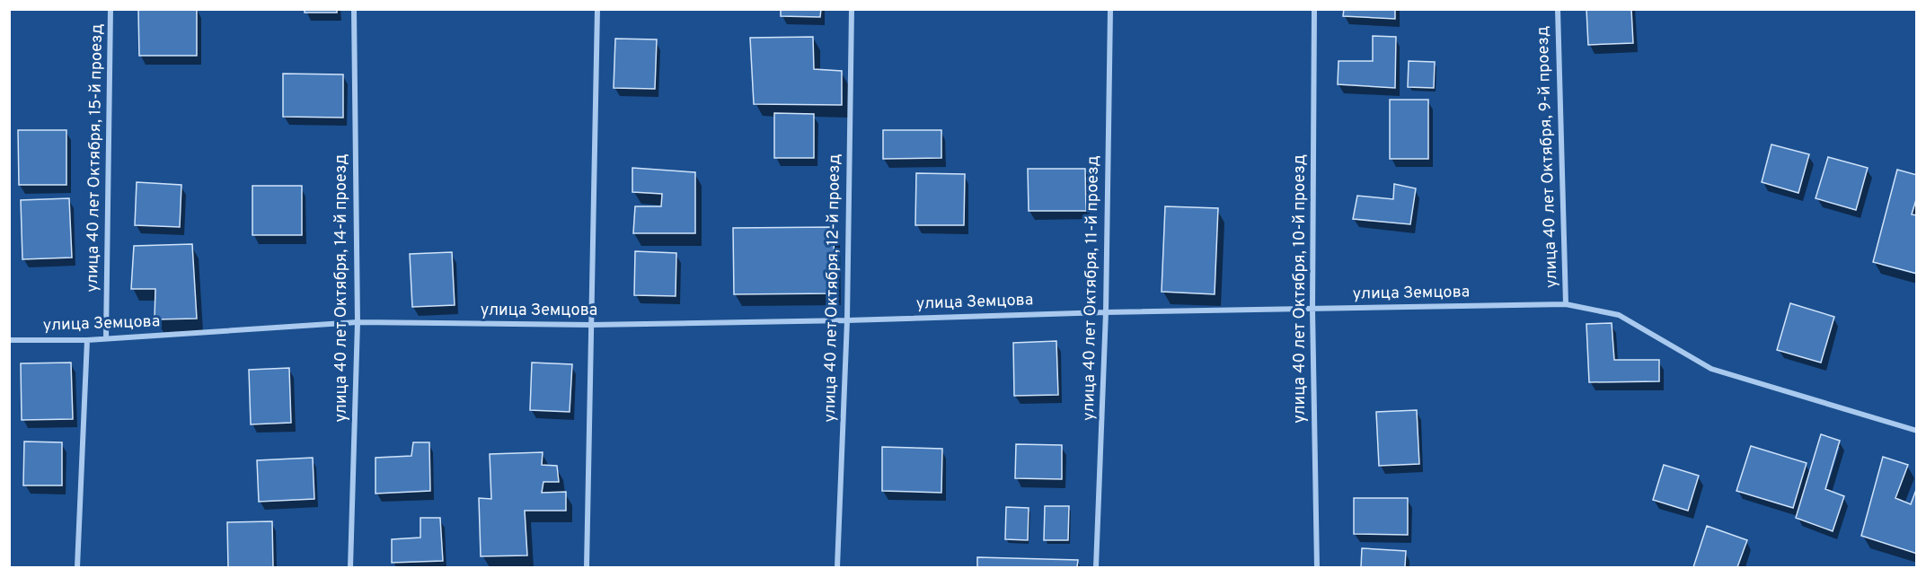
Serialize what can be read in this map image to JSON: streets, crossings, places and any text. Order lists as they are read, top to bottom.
{
  "streets": {
    "street": [
      "улица 40 лет Октября, 9-й проезд",
      "улица 40 лет Октября, 15-й проезд",
      "улица 40 лет Октября, 14-й проезд",
      "улица 40 лет Октября, 12-й проезд",
      "улица 40 лет Октября, 11-й проезд",
      "улица 40 лет Октября, 10-й проезд",
      "улица Земцова"
    ]
  },
  "crossings": [
    ["улица 40 лет Октября, 9-й проезд", "улица Земцова"],
    ["улица 40 лет Октября, 15-й проезд", "улица Земцова"],
    ["улица 40 лет Октября, 14-й проезд", "улица Земцова"],
    ["улица 40 лет Октября, 12-й проезд", "улица Земцова"],
    ["улица 40 лет Октября, 11-й проезд", "улица Земцова"],
    ["улица 40 лет Октября, 10-й проезд", "улица Земцова"]
  ]
}
